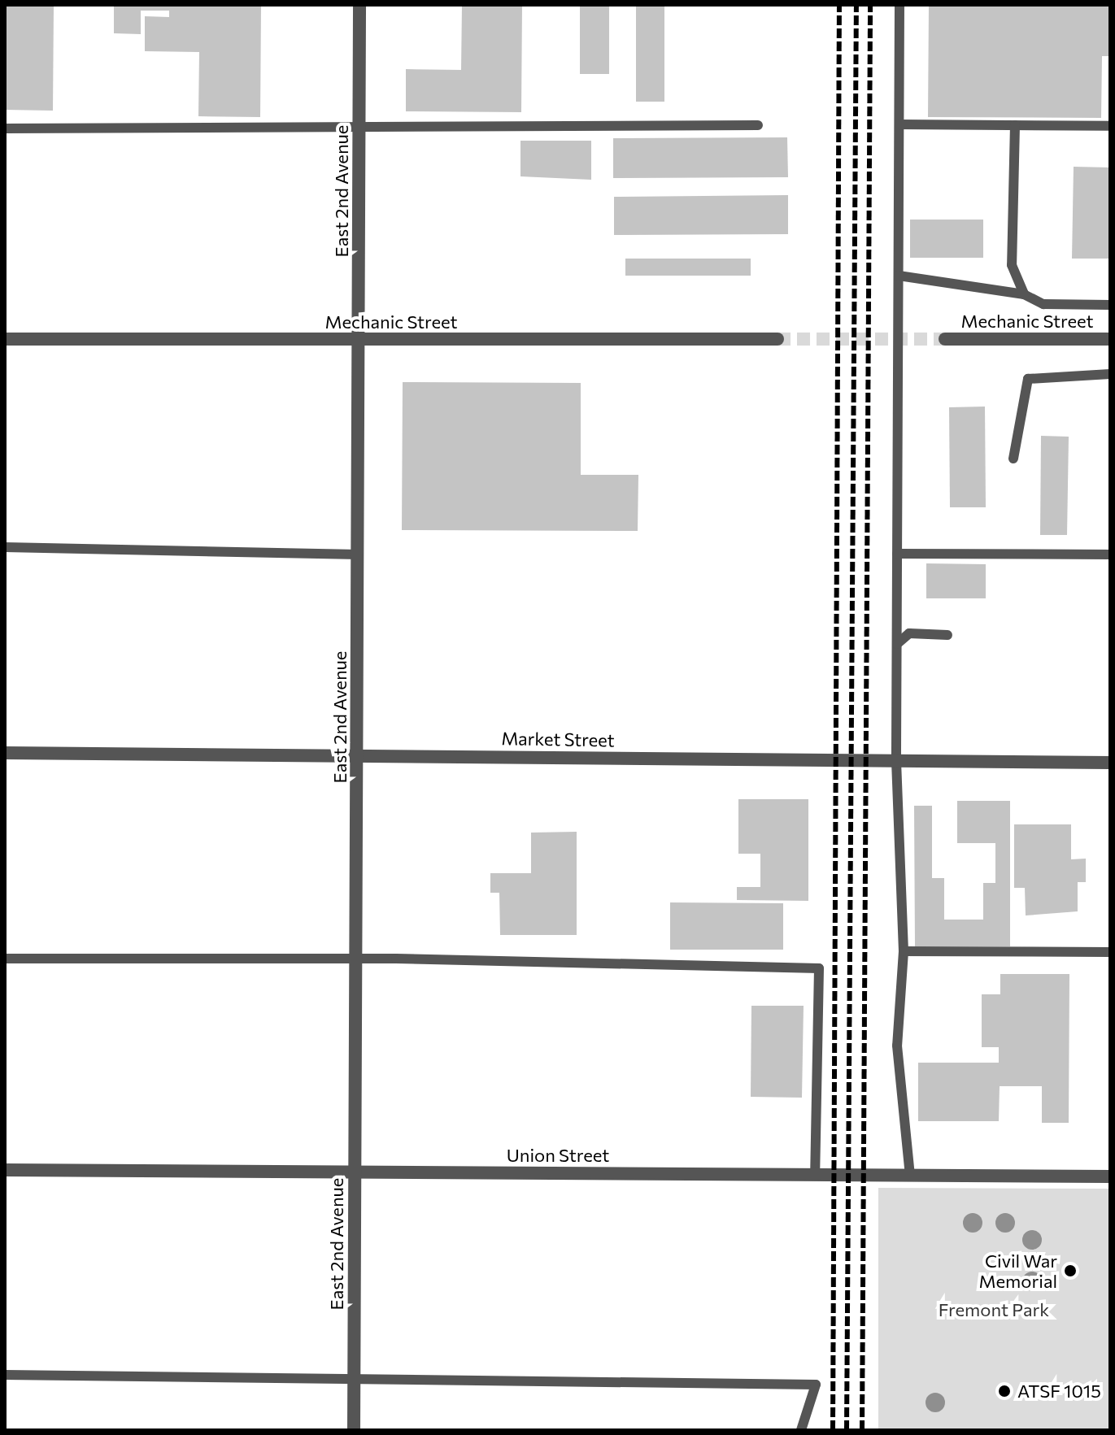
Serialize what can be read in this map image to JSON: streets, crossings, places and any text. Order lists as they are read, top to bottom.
{
  "streets": {
    "street": [
      "East 2nd Avenue",
      "Mechanic Street",
      "Market Street",
      "Union Street"
    ]
  },
  "crossings": [
    ["East 2nd Avenue", "Mechanic Street"],
    ["East 2nd Avenue", "Market Street"],
    ["East 2nd Avenue", "Union Street"]
  ],
  "parks": ["Fremont Park"],
  "places": ["Civil War Memorial", "ATSF 1015"]
}
